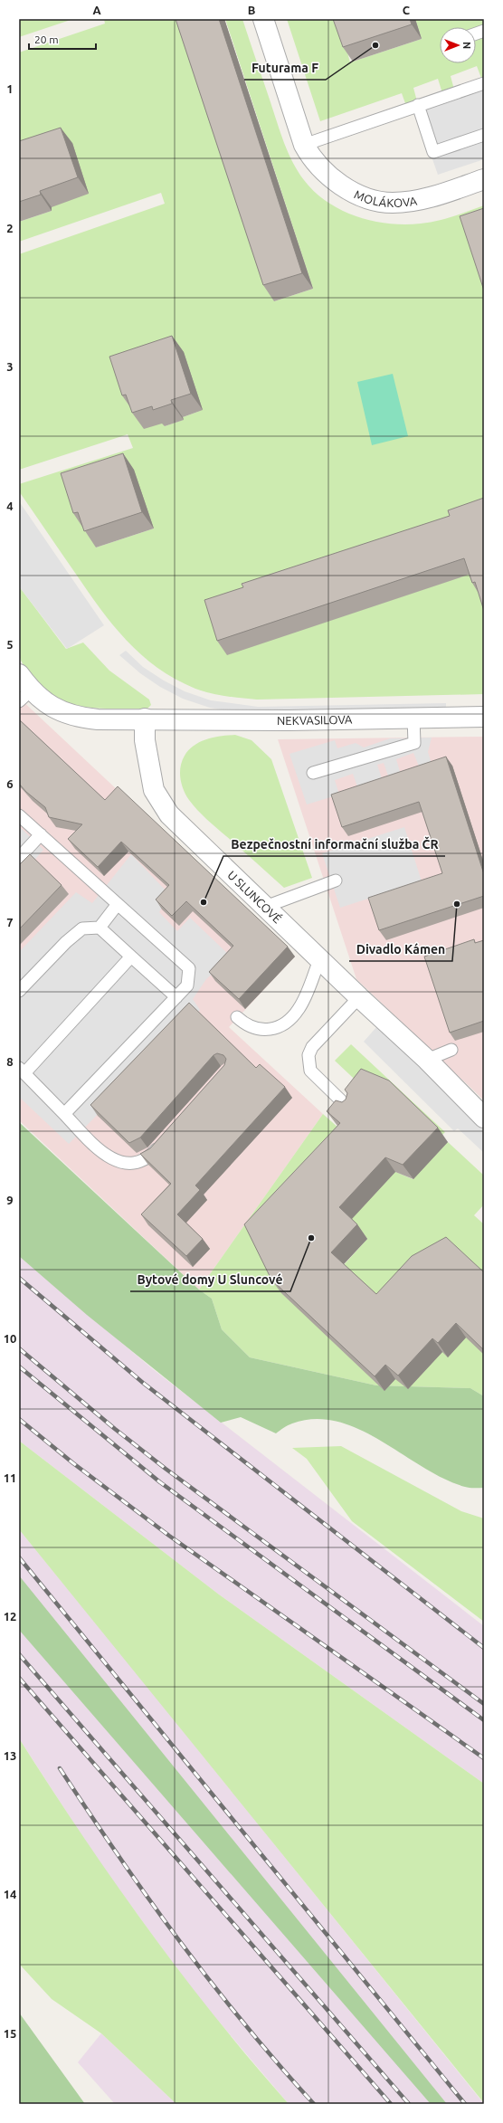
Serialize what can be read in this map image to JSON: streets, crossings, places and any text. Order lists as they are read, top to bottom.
{
  "streets": {
    "street": ["MOLÁKOVA", "NEKVASILOVA", "U SLUNCOVÉ"]
  },
  "crossings": [
    ["NEKVASILOVA", "U SLUNCOVÉ"]
  ],
  "places": [
    "Futurama F",
    "Bezpečnostní informační služba ČR",
    "Divadlo Kámen",
    "Bytové domy U Sluncové"
  ],
  "scale_bar": "20 m",
  "north": "right",
  "grid": {
    "columns": ["A", "B", "C"],
    "rows": [
      "1",
      "2",
      "3",
      "4",
      "5",
      "6",
      "7",
      "8",
      "9",
      "10",
      "11",
      "12",
      "13",
      "14",
      "15"
    ]
  }
}
